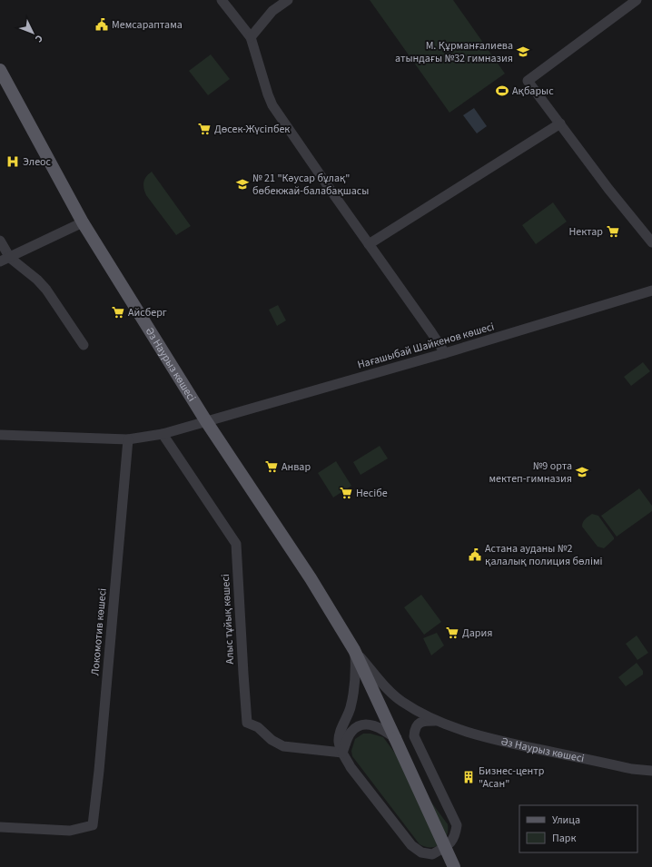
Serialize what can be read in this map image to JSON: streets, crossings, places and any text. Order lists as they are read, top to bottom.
{
  "streets": {
    "main road": ["Әз Наурыз көшесі"],
    "street": ["Нағашыбай Шайкенов көшесі", "Алыс тұйық көшесі", "Локомотив көшесі"]
  },
  "crossings": [
    ["Нағашыбай Шайкенов көшесі", "Әз Наурыз көшесі"],
    ["Нағашыбай Шайкенов көшесі", "Алыс тұйық көшесі"],
    ["Нағашыбай Шайкенов көшесі", "Локомотив көшесі"]
  ],
  "places": {
    "public building": ["Мемсараптама", "Астана ауданы №2 қалалық полиция бөлімі"],
    "school or university": ["М. Құрманғалиева атындағы №32 гимназия", "№ 21 \"Кәусар бұлақ\" бөбекжай-балабақшасы", "№9 орта мектеп-гимназия"],
    "sports": ["Ақбарыс"],
    "supermarket": [
      "Дөсек-Жүсіпбек",
      "Нектар",
      "Айсберг",
      "Анвар",
      "Несібе",
      "Дария"
    ],
    "hospital": ["Элеос"],
    "building": ["Бизнес-центр \"Асан\""]
  },
  "legend": ["Улица", "Парк"],
  "north": "bottom right"
}
